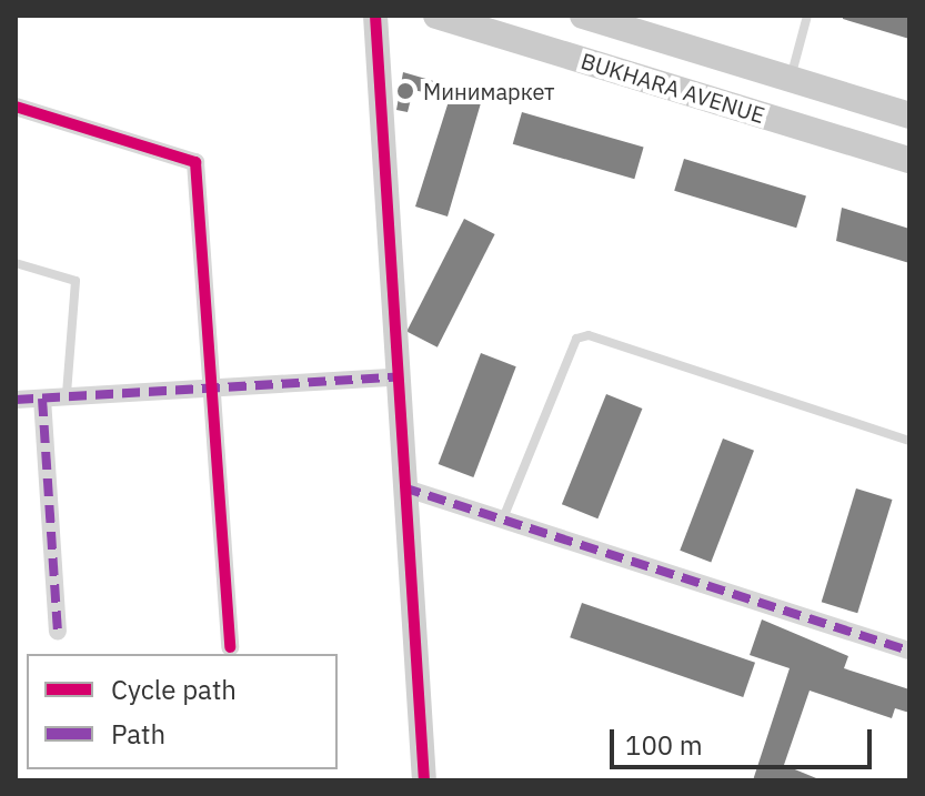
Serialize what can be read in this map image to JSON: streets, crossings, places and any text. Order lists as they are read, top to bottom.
{
  "streets": {
    "main road": ["BUKHARA AVENUE"]
  },
  "places": ["Минимаркет"],
  "legend": ["Cycle path", "Path"],
  "scale_bar": "100 m"
}
